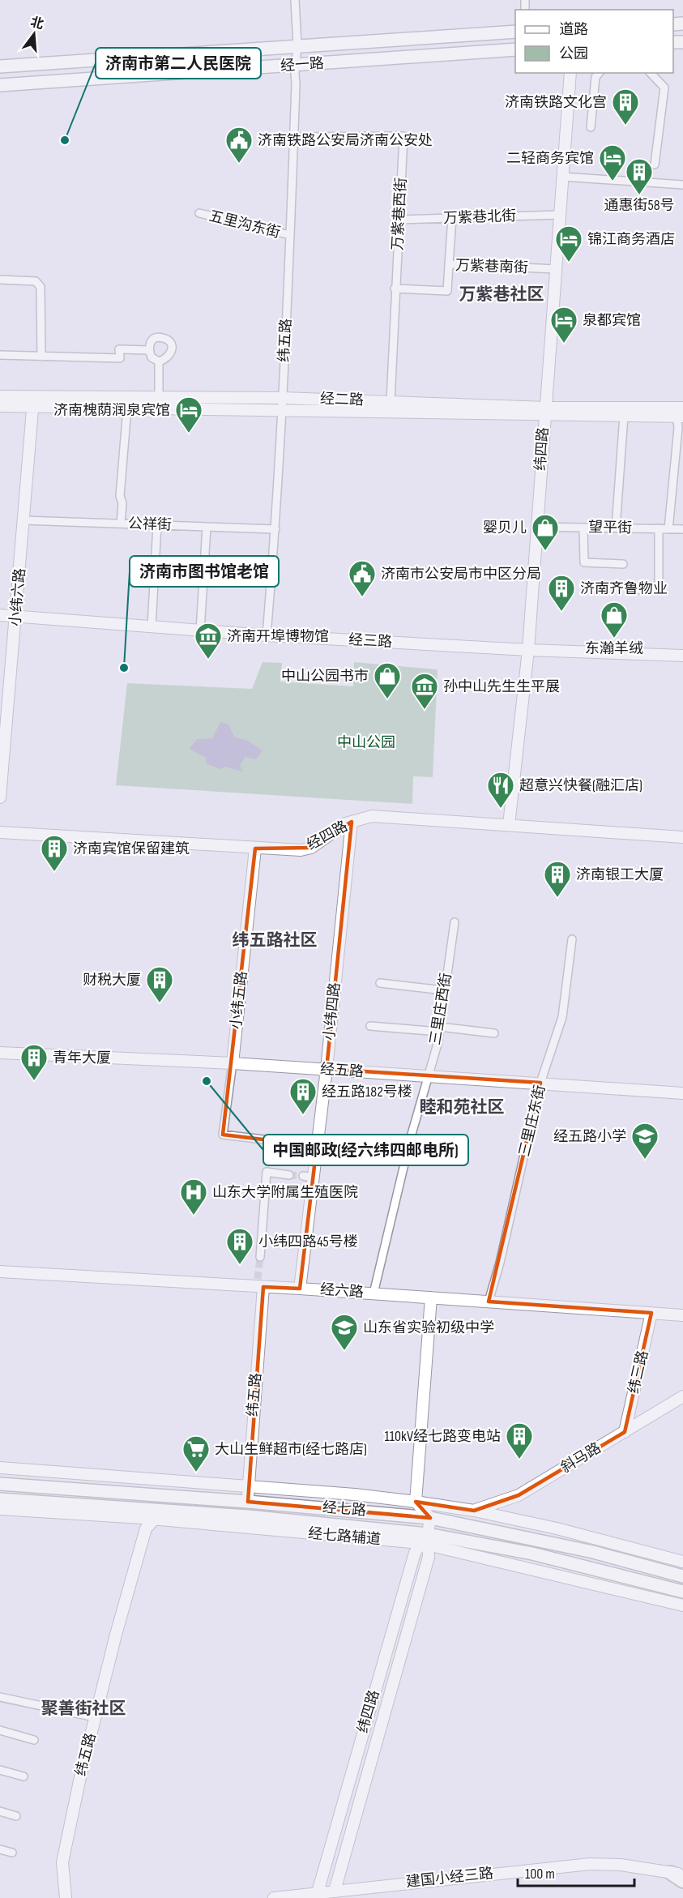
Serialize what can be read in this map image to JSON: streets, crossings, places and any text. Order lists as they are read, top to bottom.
{
  "streets": {
    "main road": ["经一路", "经七路"],
    "street": [
      "万紫巷西街",
      "万紫巷北街",
      "五里沟东街",
      "万紫巷南街",
      "纬五路",
      "经二路",
      "纬四路",
      "公祥街",
      "望平街",
      "小纬六路",
      "经三路",
      "经四路",
      "小纬五路",
      "三里庄西街",
      "小纬四路",
      "经五路",
      "三里庄东街",
      "经六路",
      "纬三路",
      "斜马路",
      "建国小经三路"
    ]
  },
  "crossings": [
    ["经一路", "纬五路"],
    ["万紫巷西街", "万紫巷北街"],
    ["万紫巷西街", "万紫巷南街"],
    ["万紫巷西街", "纬五路"],
    ["万紫巷西街", "经二路"],
    ["万紫巷北街", "纬四路"],
    ["五里沟东街", "纬五路"],
    ["万紫巷南街", "纬四路"],
    ["纬五路", "经二路"],
    ["纬五路", "公祥街"],
    ["纬五路", "经三路"],
    ["纬五路", "经六路"],
    ["纬五路", "经七路"],
    ["经二路", "纬四路"],
    ["经二路", "小纬六路"],
    ["纬四路", "望平街"],
    ["纬四路", "经三路"],
    ["纬四路", "经四路"],
    ["纬四路", "经七路"],
    ["纬四路", "建国小经三路"],
    ["公祥街", "小纬六路"],
    ["小纬六路", "经三路"],
    ["经四路", "小纬五路"],
    ["经四路", "小纬四路"],
    ["小纬五路", "经五路"],
    ["三里庄西街", "经五路"],
    ["三里庄西街", "经六路"],
    ["小纬四路", "经五路"],
    ["小纬四路", "经六路"],
    ["经五路", "三里庄东街"],
    ["三里庄东街", "经六路"],
    ["经六路", "纬三路"],
    ["纬三路", "斜马路"]
  ],
  "districts": [
    "万紫巷社区",
    "纬五路社区",
    "睦和苑社区",
    "聚善街社区"
  ],
  "parks": ["中山公园"],
  "places": {
    "building": [
      "济南铁路文化宫",
      "通惠街58号",
      "济南齐鲁物业",
      "济南宾馆保留建筑",
      "济南银工大厦",
      "财税大厦",
      "青年大厦",
      "经五路182号楼",
      "小纬四路45号楼",
      "110kV经七路变电站"
    ],
    "other": ["济南市第二人民医院", "济南市图书馆老馆", "中国邮政(经六纬四邮电所)"],
    "public building": ["济南铁路公安局济南公安处", "济南市公安局市中区分局"],
    "hotel": [
      "二轻商务宾馆",
      "锦江商务酒店",
      "泉都宾馆",
      "济南槐荫润泉宾馆"
    ],
    "shop": ["婴贝儿", "东瀚羊绒", "中山公园书市"],
    "museum": ["济南开埠博物馆", "孙中山先生生平展"],
    "restaurant": ["超意兴快餐(融汇店)"],
    "school or university": ["经五路小学", "山东省实验初级中学"],
    "hospital": ["山东大学附属生殖医院"],
    "supermarket": ["大山生鲜超市(经七路店)"]
  },
  "legend": ["道路", "公园"],
  "scale_bar": "100 m",
  "north": "top"
}
